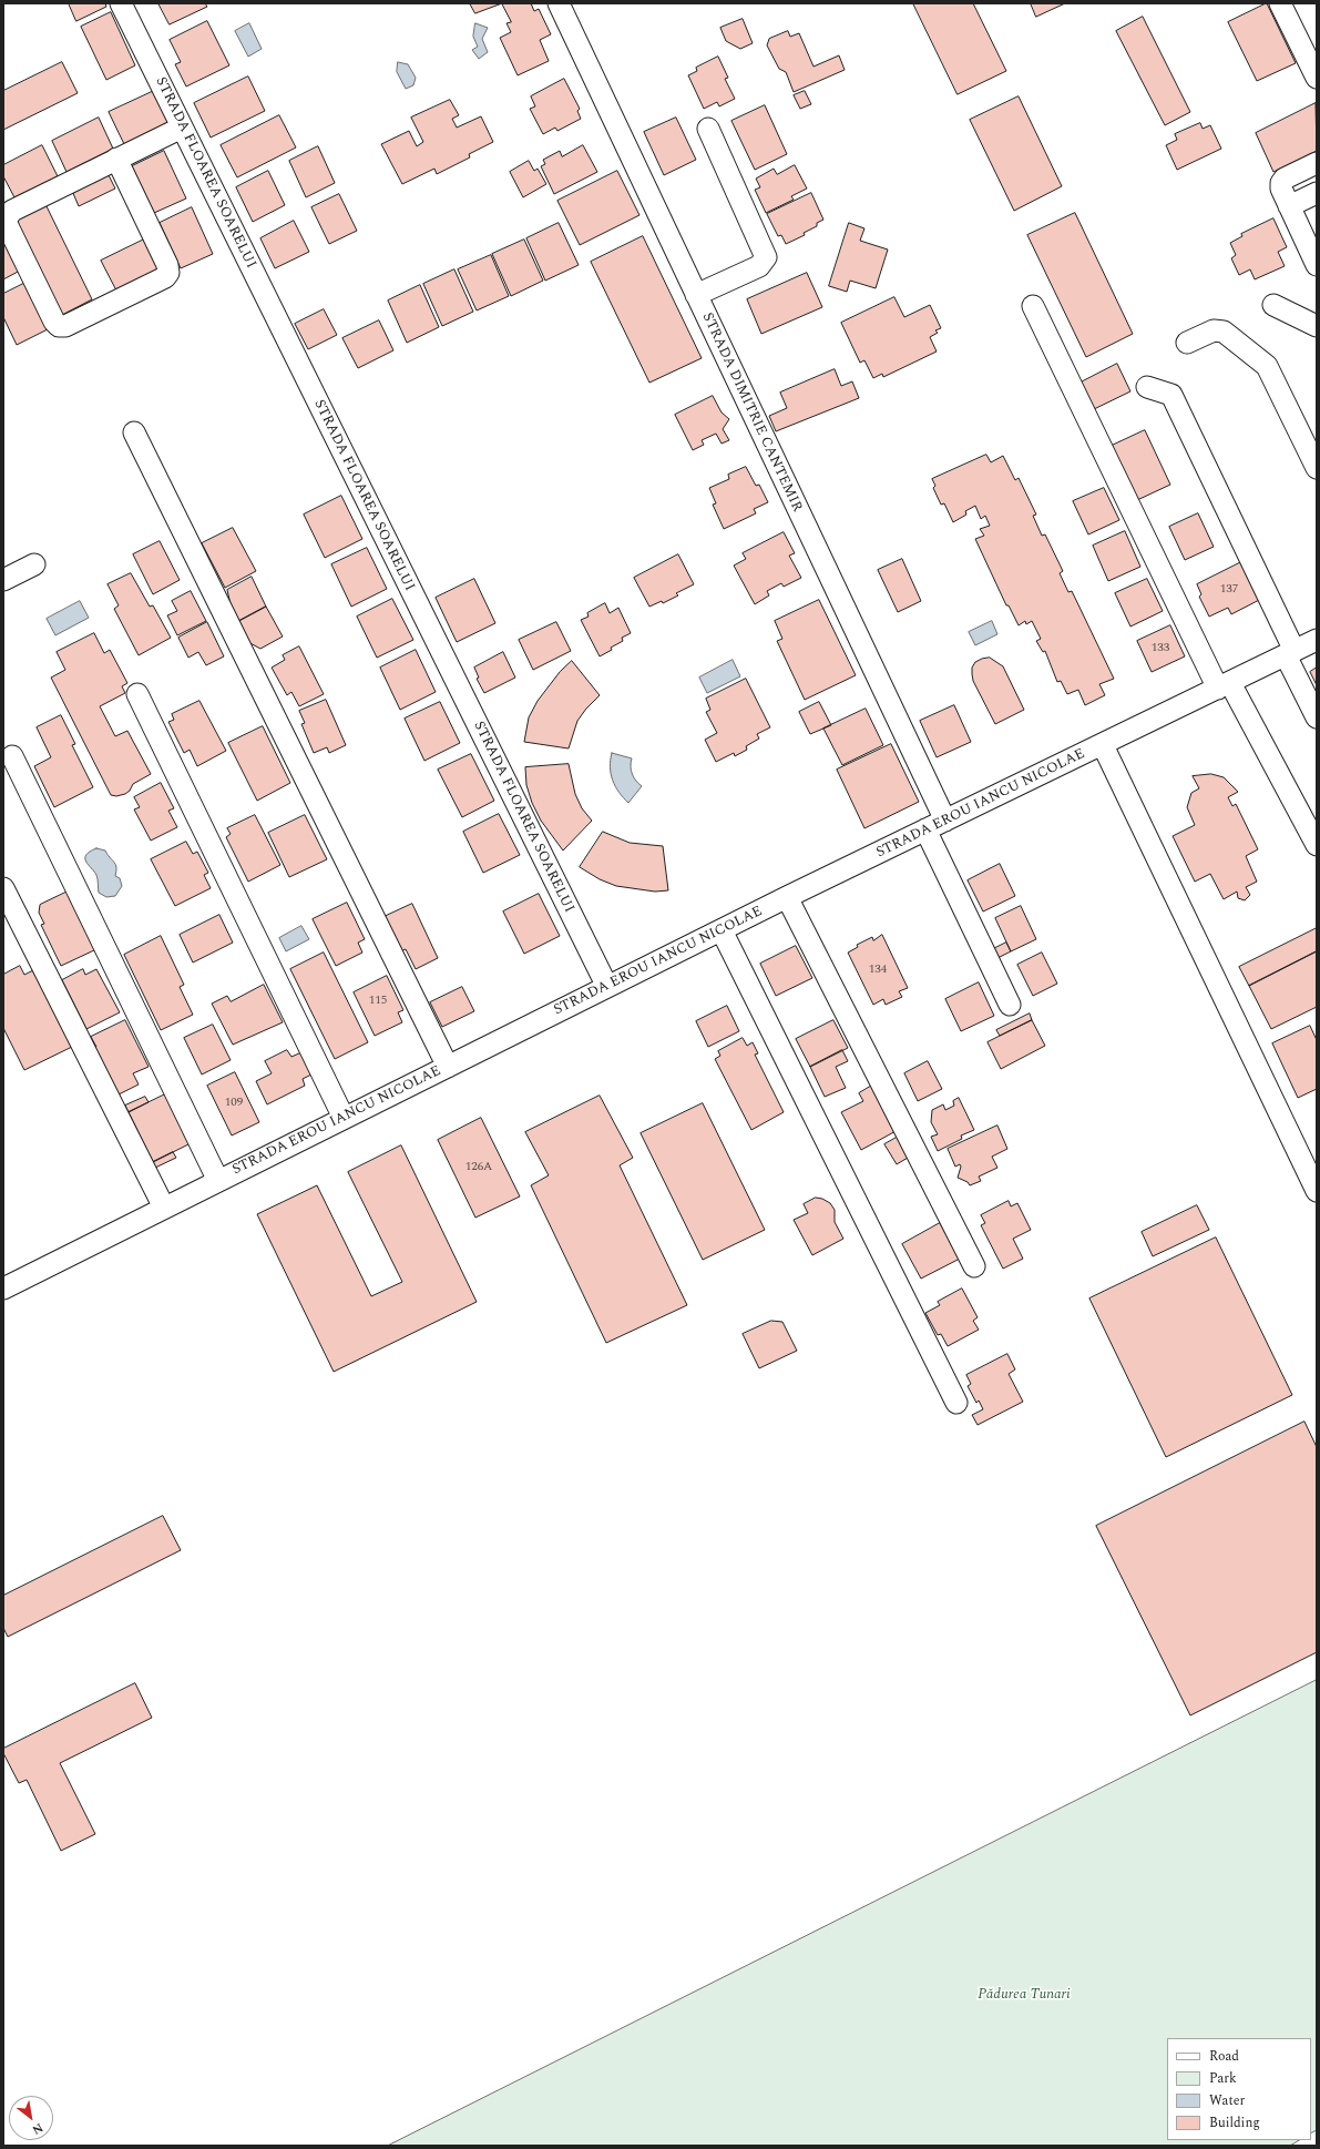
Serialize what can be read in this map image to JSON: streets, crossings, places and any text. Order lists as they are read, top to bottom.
{
  "streets": {
    "street": ["STRADA FLOAREA SOARELUI", "STRADA DIMITRIE CANTEMIR", "STRADA EROU IANCU NICOLAE"]
  },
  "crossings": [
    ["STRADA FLOAREA SOARELUI", "STRADA EROU IANCU NICOLAE"],
    ["STRADA DIMITRIE CANTEMIR", "STRADA EROU IANCU NICOLAE"]
  ],
  "parks": ["Pădurea Tunari"],
  "house_numbers": [
    "137",
    "133",
    "134",
    "115",
    "109",
    "126A"
  ],
  "legend": [
    "Road",
    "Park",
    "Water",
    "Building"
  ],
  "north": "bottom right"
}
